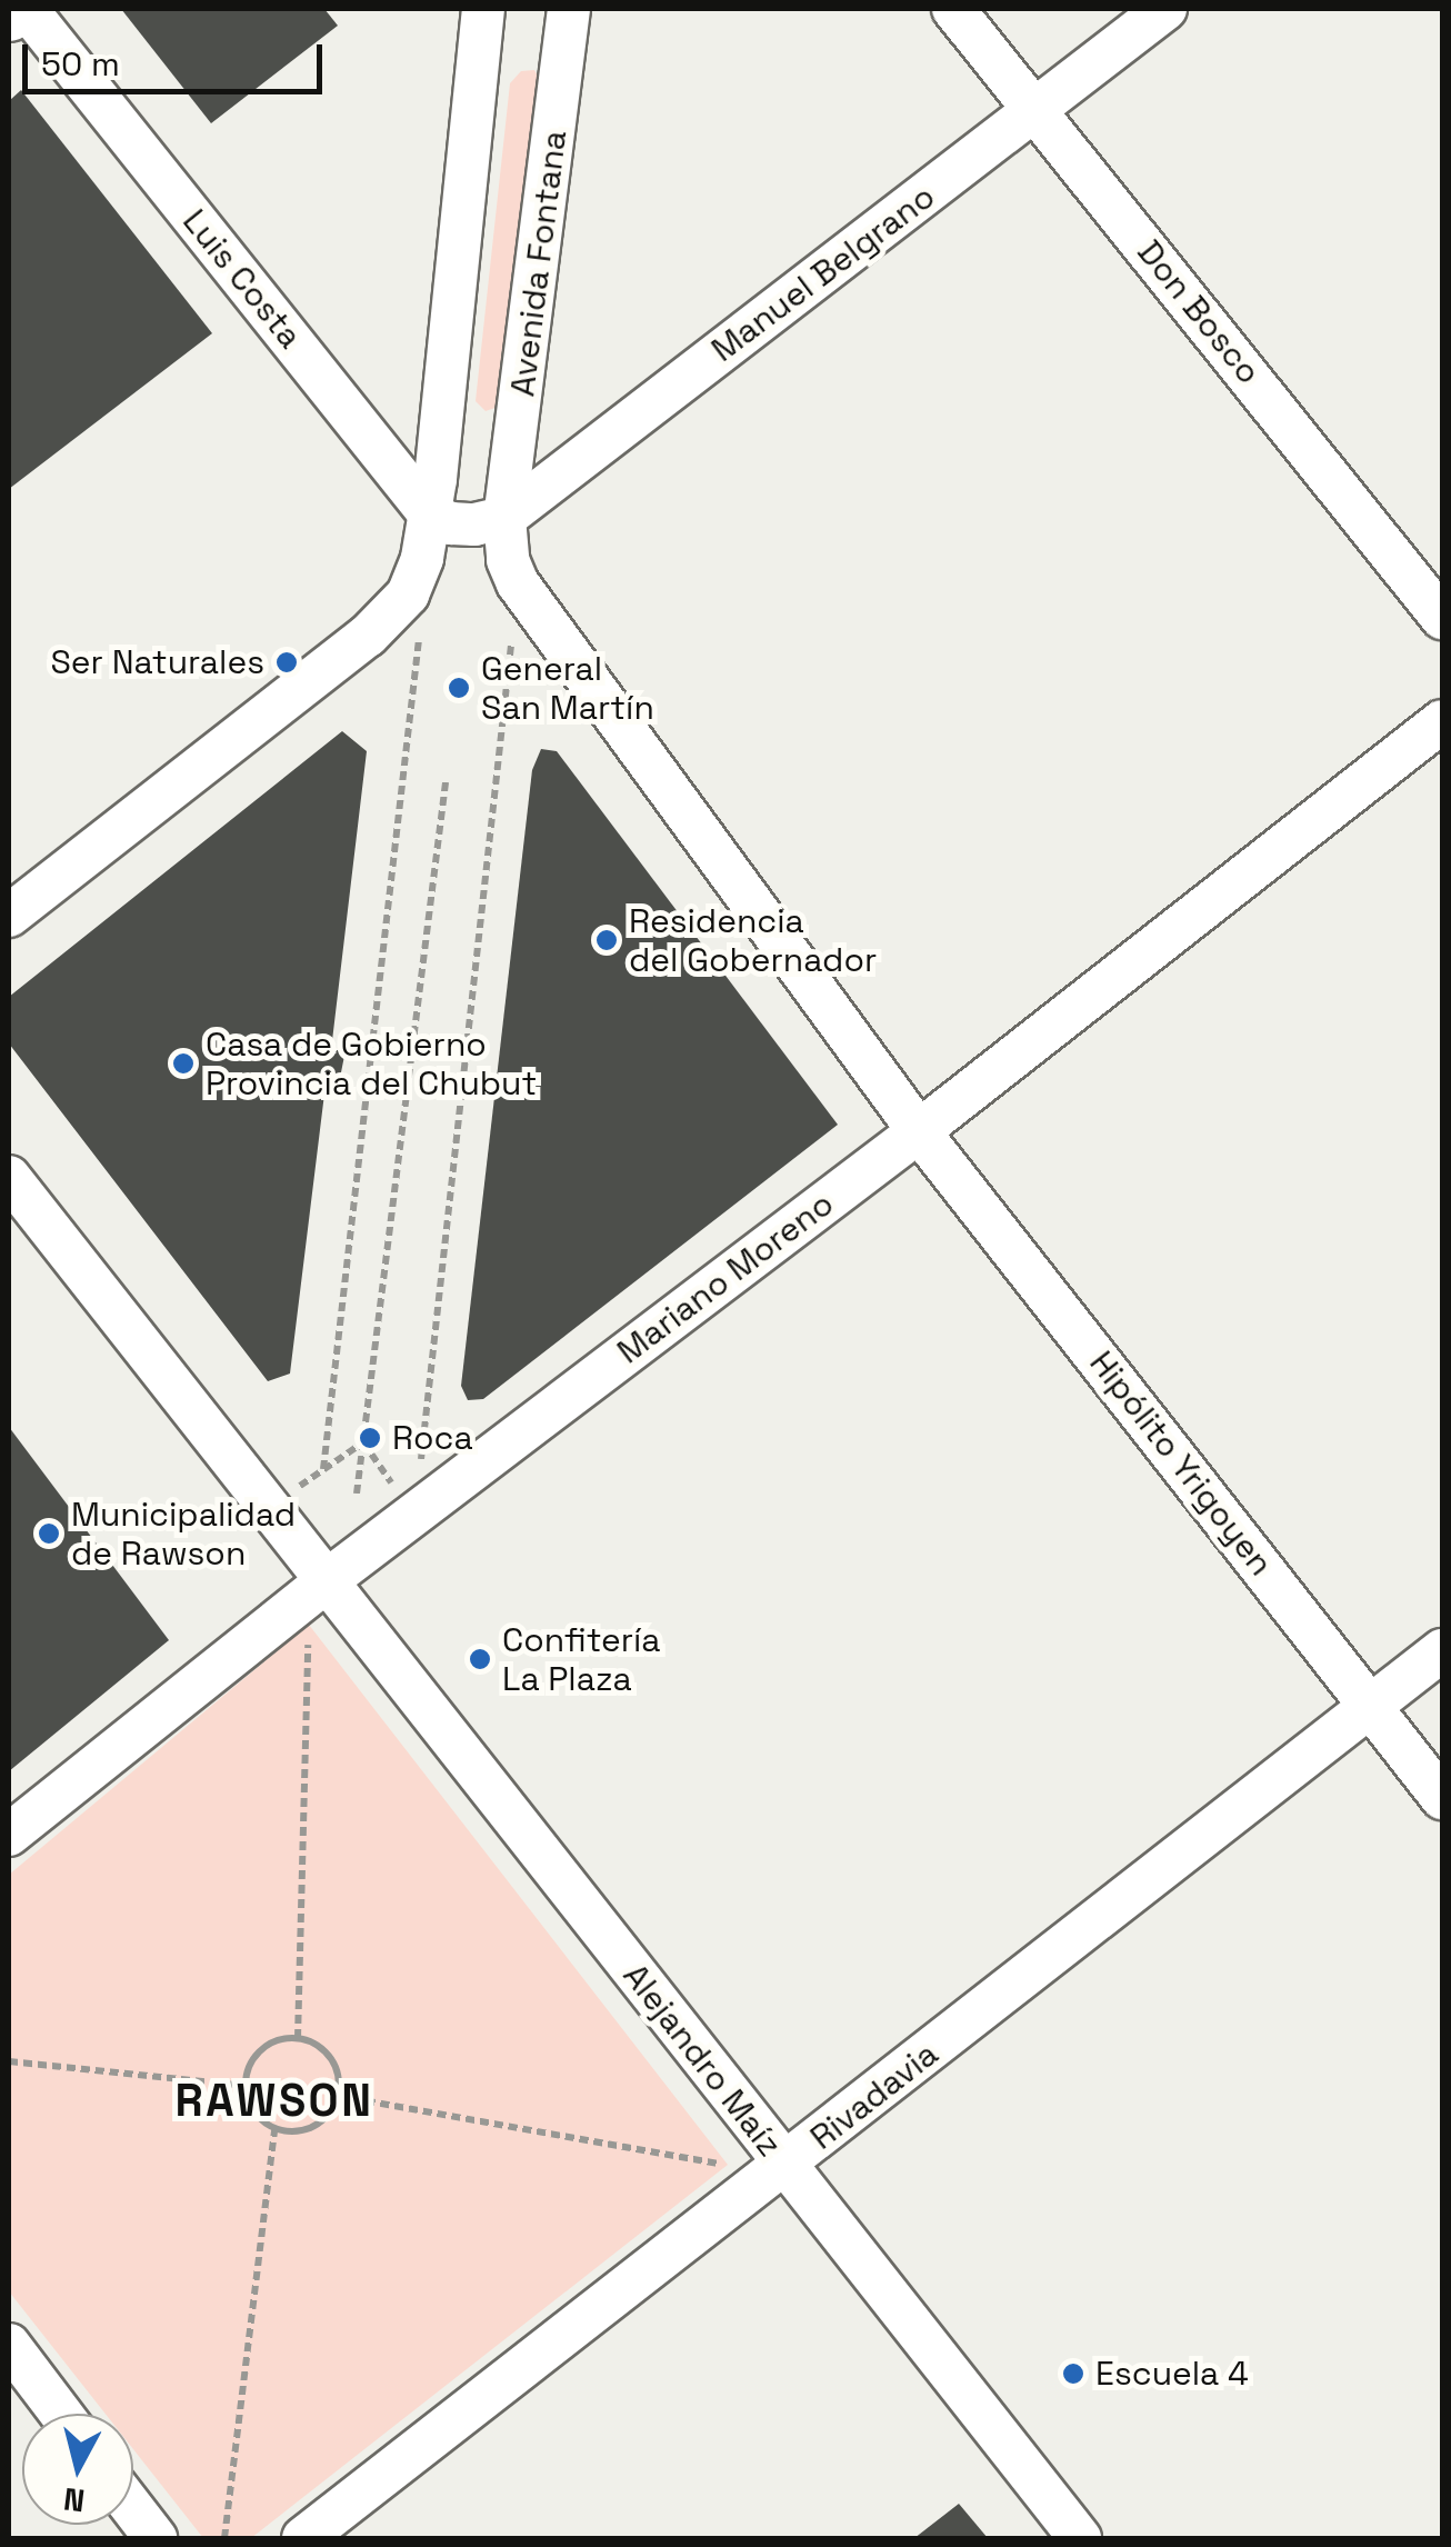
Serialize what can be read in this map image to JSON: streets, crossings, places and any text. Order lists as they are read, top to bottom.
{
  "streets": {
    "street": [
      "Avenida Fontana",
      "Manuel Belgrano",
      "Luis Costa",
      "Don Bosco",
      "Mariano Moreno",
      "Hipólito Yrigoyen",
      "Alejandro Maíz",
      "Rivadavia"
    ]
  },
  "crossings": [
    ["Avenida Fontana", "Manuel Belgrano"],
    ["Manuel Belgrano", "Don Bosco"],
    ["Mariano Moreno", "Hipólito Yrigoyen"],
    ["Mariano Moreno", "Alejandro Maíz"],
    ["Hipólito Yrigoyen", "Rivadavia"],
    ["Alejandro Maíz", "Rivadavia"]
  ],
  "districts": ["RAWSON"],
  "places": [
    "Ser Naturales",
    "General San Martín",
    "Residencia del Gobernador",
    "Casa de Gobierno Provincia del Chubut",
    "Roca",
    "Municipalidad de Rawson",
    "Confitería La Plaza",
    "Escuela 4"
  ],
  "scale_bar": "50 m",
  "north": "bottom"
}
